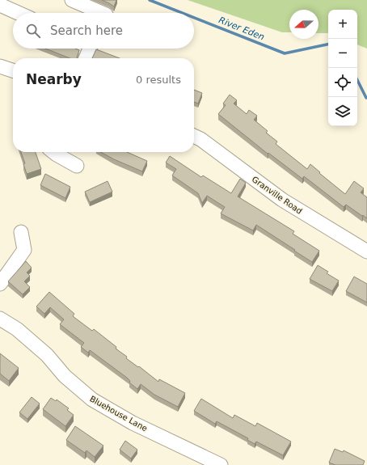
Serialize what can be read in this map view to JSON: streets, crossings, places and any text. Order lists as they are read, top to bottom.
{
  "streets": {
    "street": ["Granville Road", "Bluehouse Lane"]
  },
  "water": ["River Eden"],
  "north": "left",
  "page": {
    "map_buttons": ["+", "−"],
    "search": "Search here",
    "heading": ["Nearby", "0 results"]
  }
}
